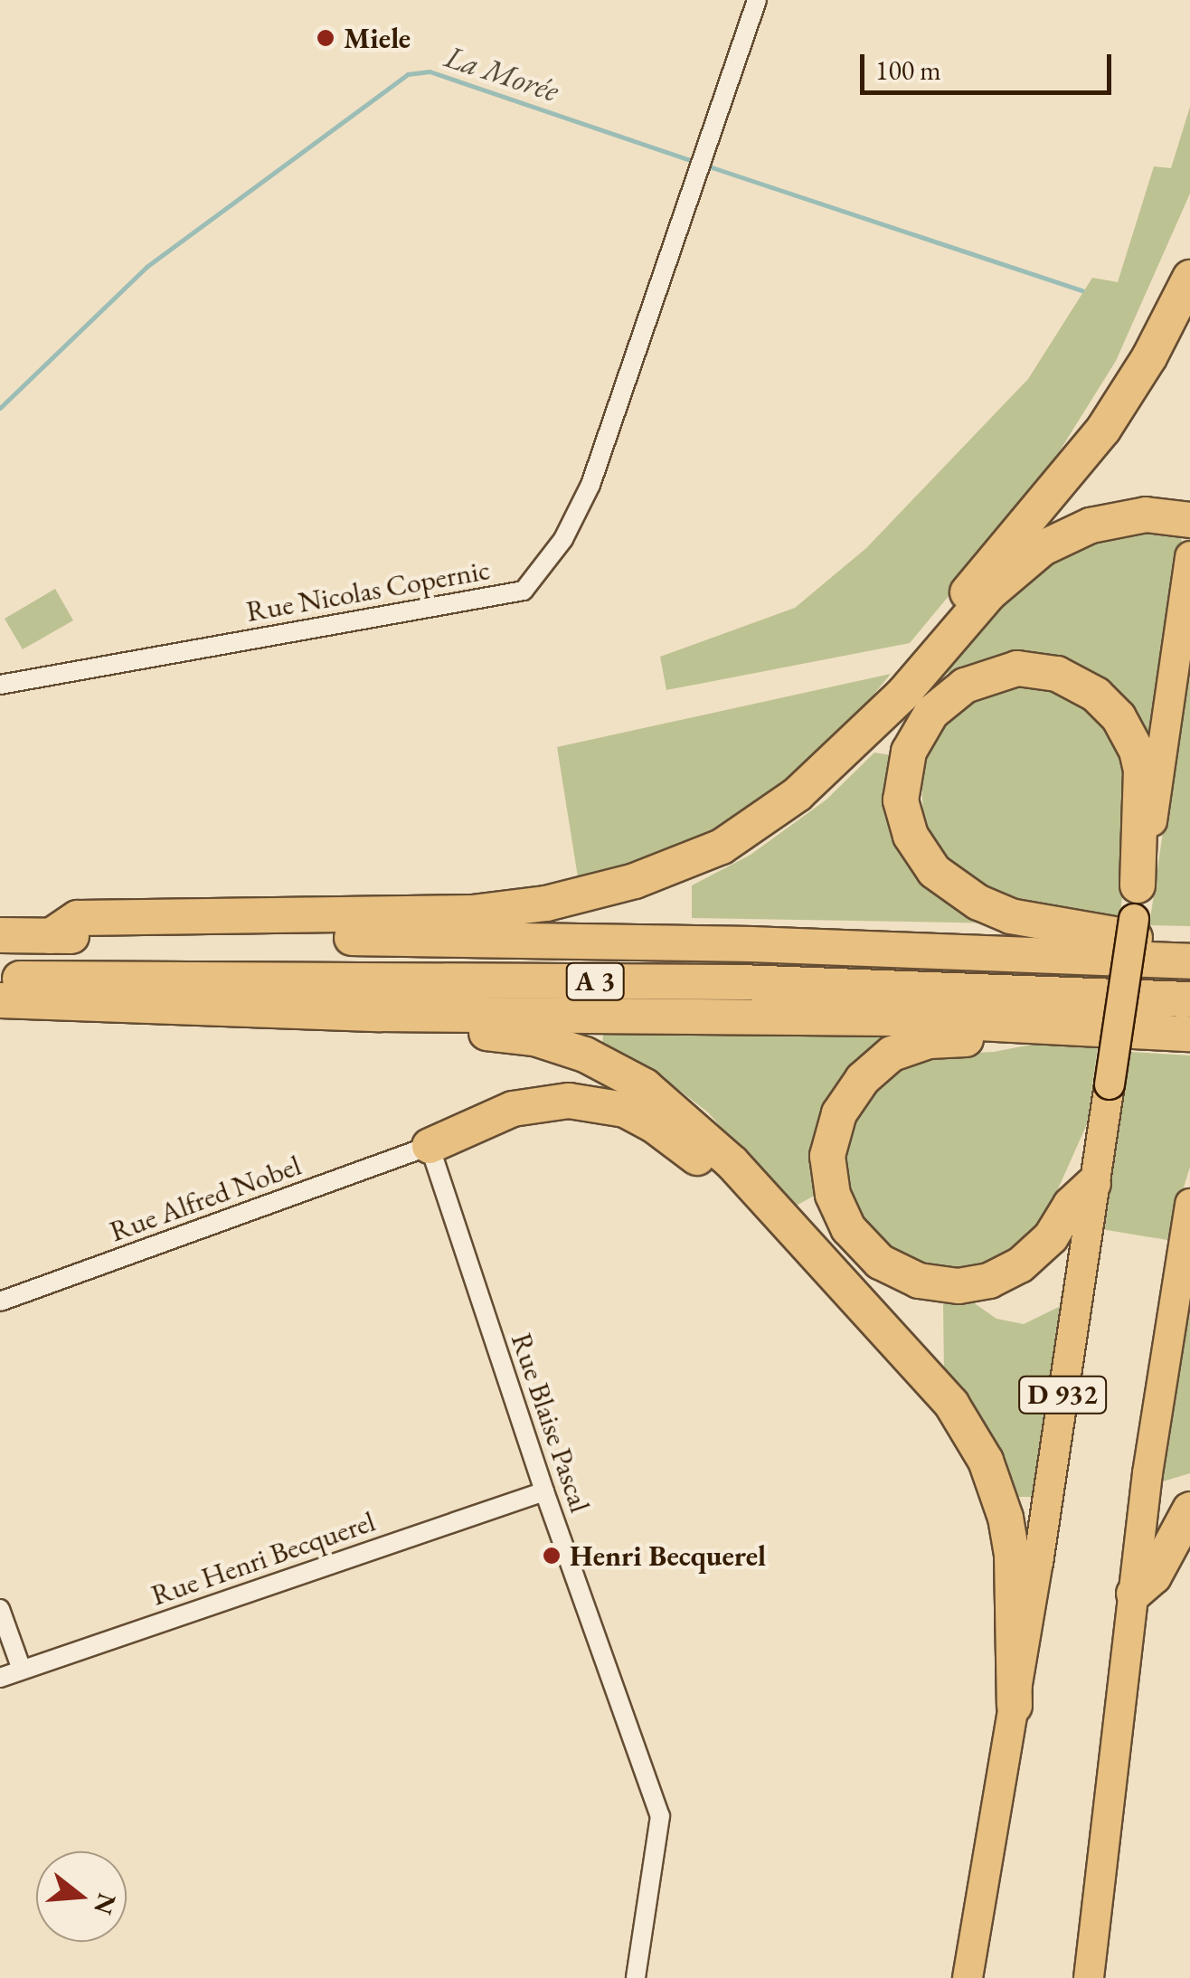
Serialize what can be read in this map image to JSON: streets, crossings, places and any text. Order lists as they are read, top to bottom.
{
  "streets": {
    "highway": ["A 3"],
    "main road": ["D 932"],
    "street": [
      "Rue Nicolas Copernic",
      "Rue Alfred Nobel",
      "Rue Blaise Pascal",
      "Rue Henri Becquerel"
    ]
  },
  "crossings": [
    ["Rue Alfred Nobel", "Rue Blaise Pascal"],
    ["Rue Blaise Pascal", "Rue Henri Becquerel"]
  ],
  "water": ["La Morée"],
  "places": ["Miele", "Henri Becquerel"],
  "scale_bar": "100 m",
  "north": "right"
}
